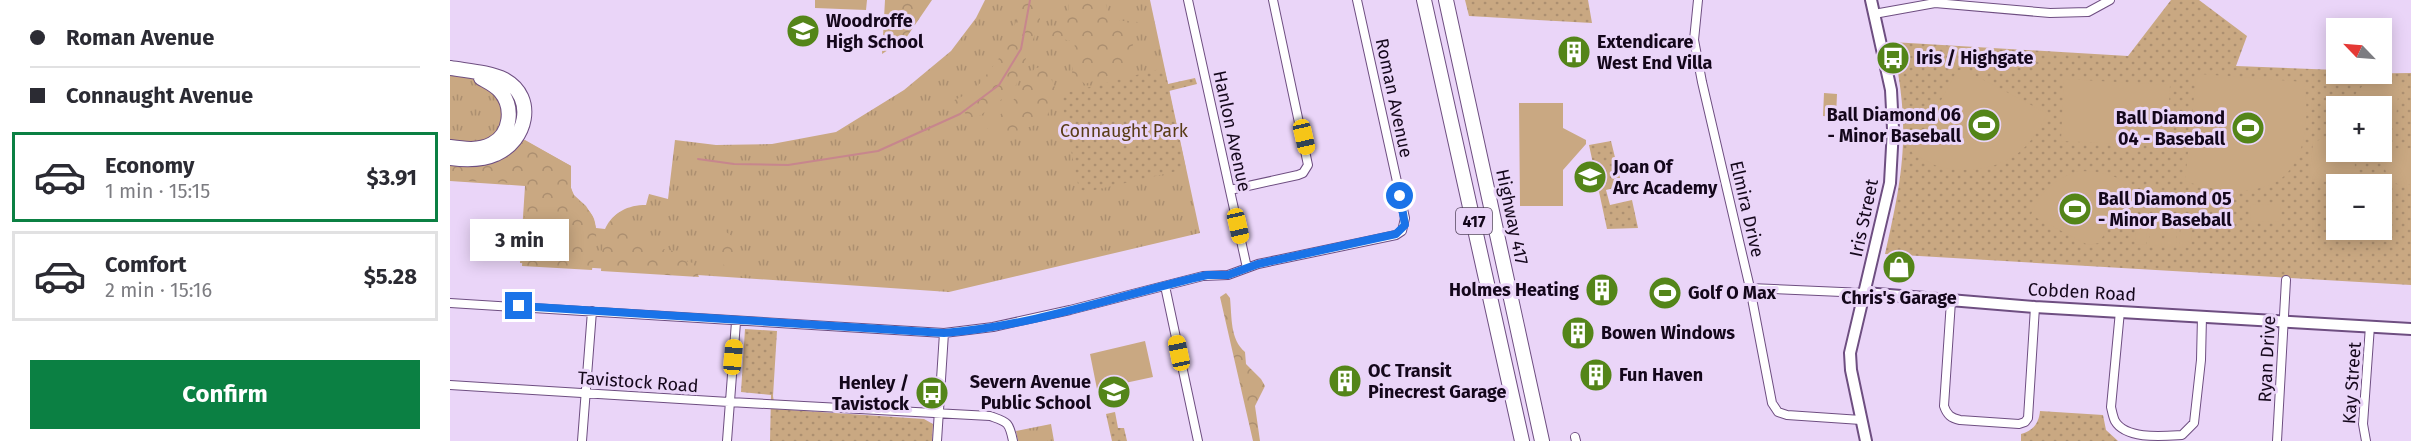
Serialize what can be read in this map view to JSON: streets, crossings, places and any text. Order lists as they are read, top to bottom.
{
  "streets": {
    "highway": ["Highway 417", "417"],
    "street": [
      "Roman Avenue",
      "Hanlon Avenue",
      "Elmira Drive",
      "Iris Street",
      "Cobden Road",
      "Ryan Drive",
      "Tavistock Road",
      "Kay Street"
    ]
  },
  "crossings": [
    ["Roman Avenue", "Hanlon Avenue"],
    ["Elmira Drive", "Iris Street"],
    ["Elmira Drive", "Cobden Road"],
    ["Iris Street", "Cobden Road"],
    ["Cobden Road", "Ryan Drive"],
    ["Cobden Road", "Kay Street"]
  ],
  "parks": ["Connaught Park"],
  "places": {
    "school or university": ["Woodroffe High School", "Joan Of Arc Academy", "Severn Avenue Public School"],
    "building": [
      "Extendicare West End Villa",
      "Holmes Heating",
      "Bowen Windows",
      "Fun Haven",
      "OC Transit Pinecrest Garage"
    ],
    "bus stop": ["Iris / Highgate", "Henley / Tavistock"],
    "sports": [
      "Ball Diamond 06 - Minor Baseball",
      "Ball Diamond 04 - Baseball",
      "Ball Diamond 05 - Minor Baseball",
      "Golf O Max"
    ],
    "shop": ["Chris's Garage"]
  },
  "north": "top left",
  "page": {
    "banner": ["Roman Avenue", "Connaught Avenue"],
    "map_buttons": ["+", "−"],
    "list": [
      {
        "name": "Economy",
        "note": "1 min · 15:15",
        "value": "$3.91"
      },
      {
        "name": "Comfort",
        "note": "2 min · 15:16",
        "value": "$5.28"
      }
    ],
    "bubble": "3 min",
    "buttons": "Confirm"
  }
}
